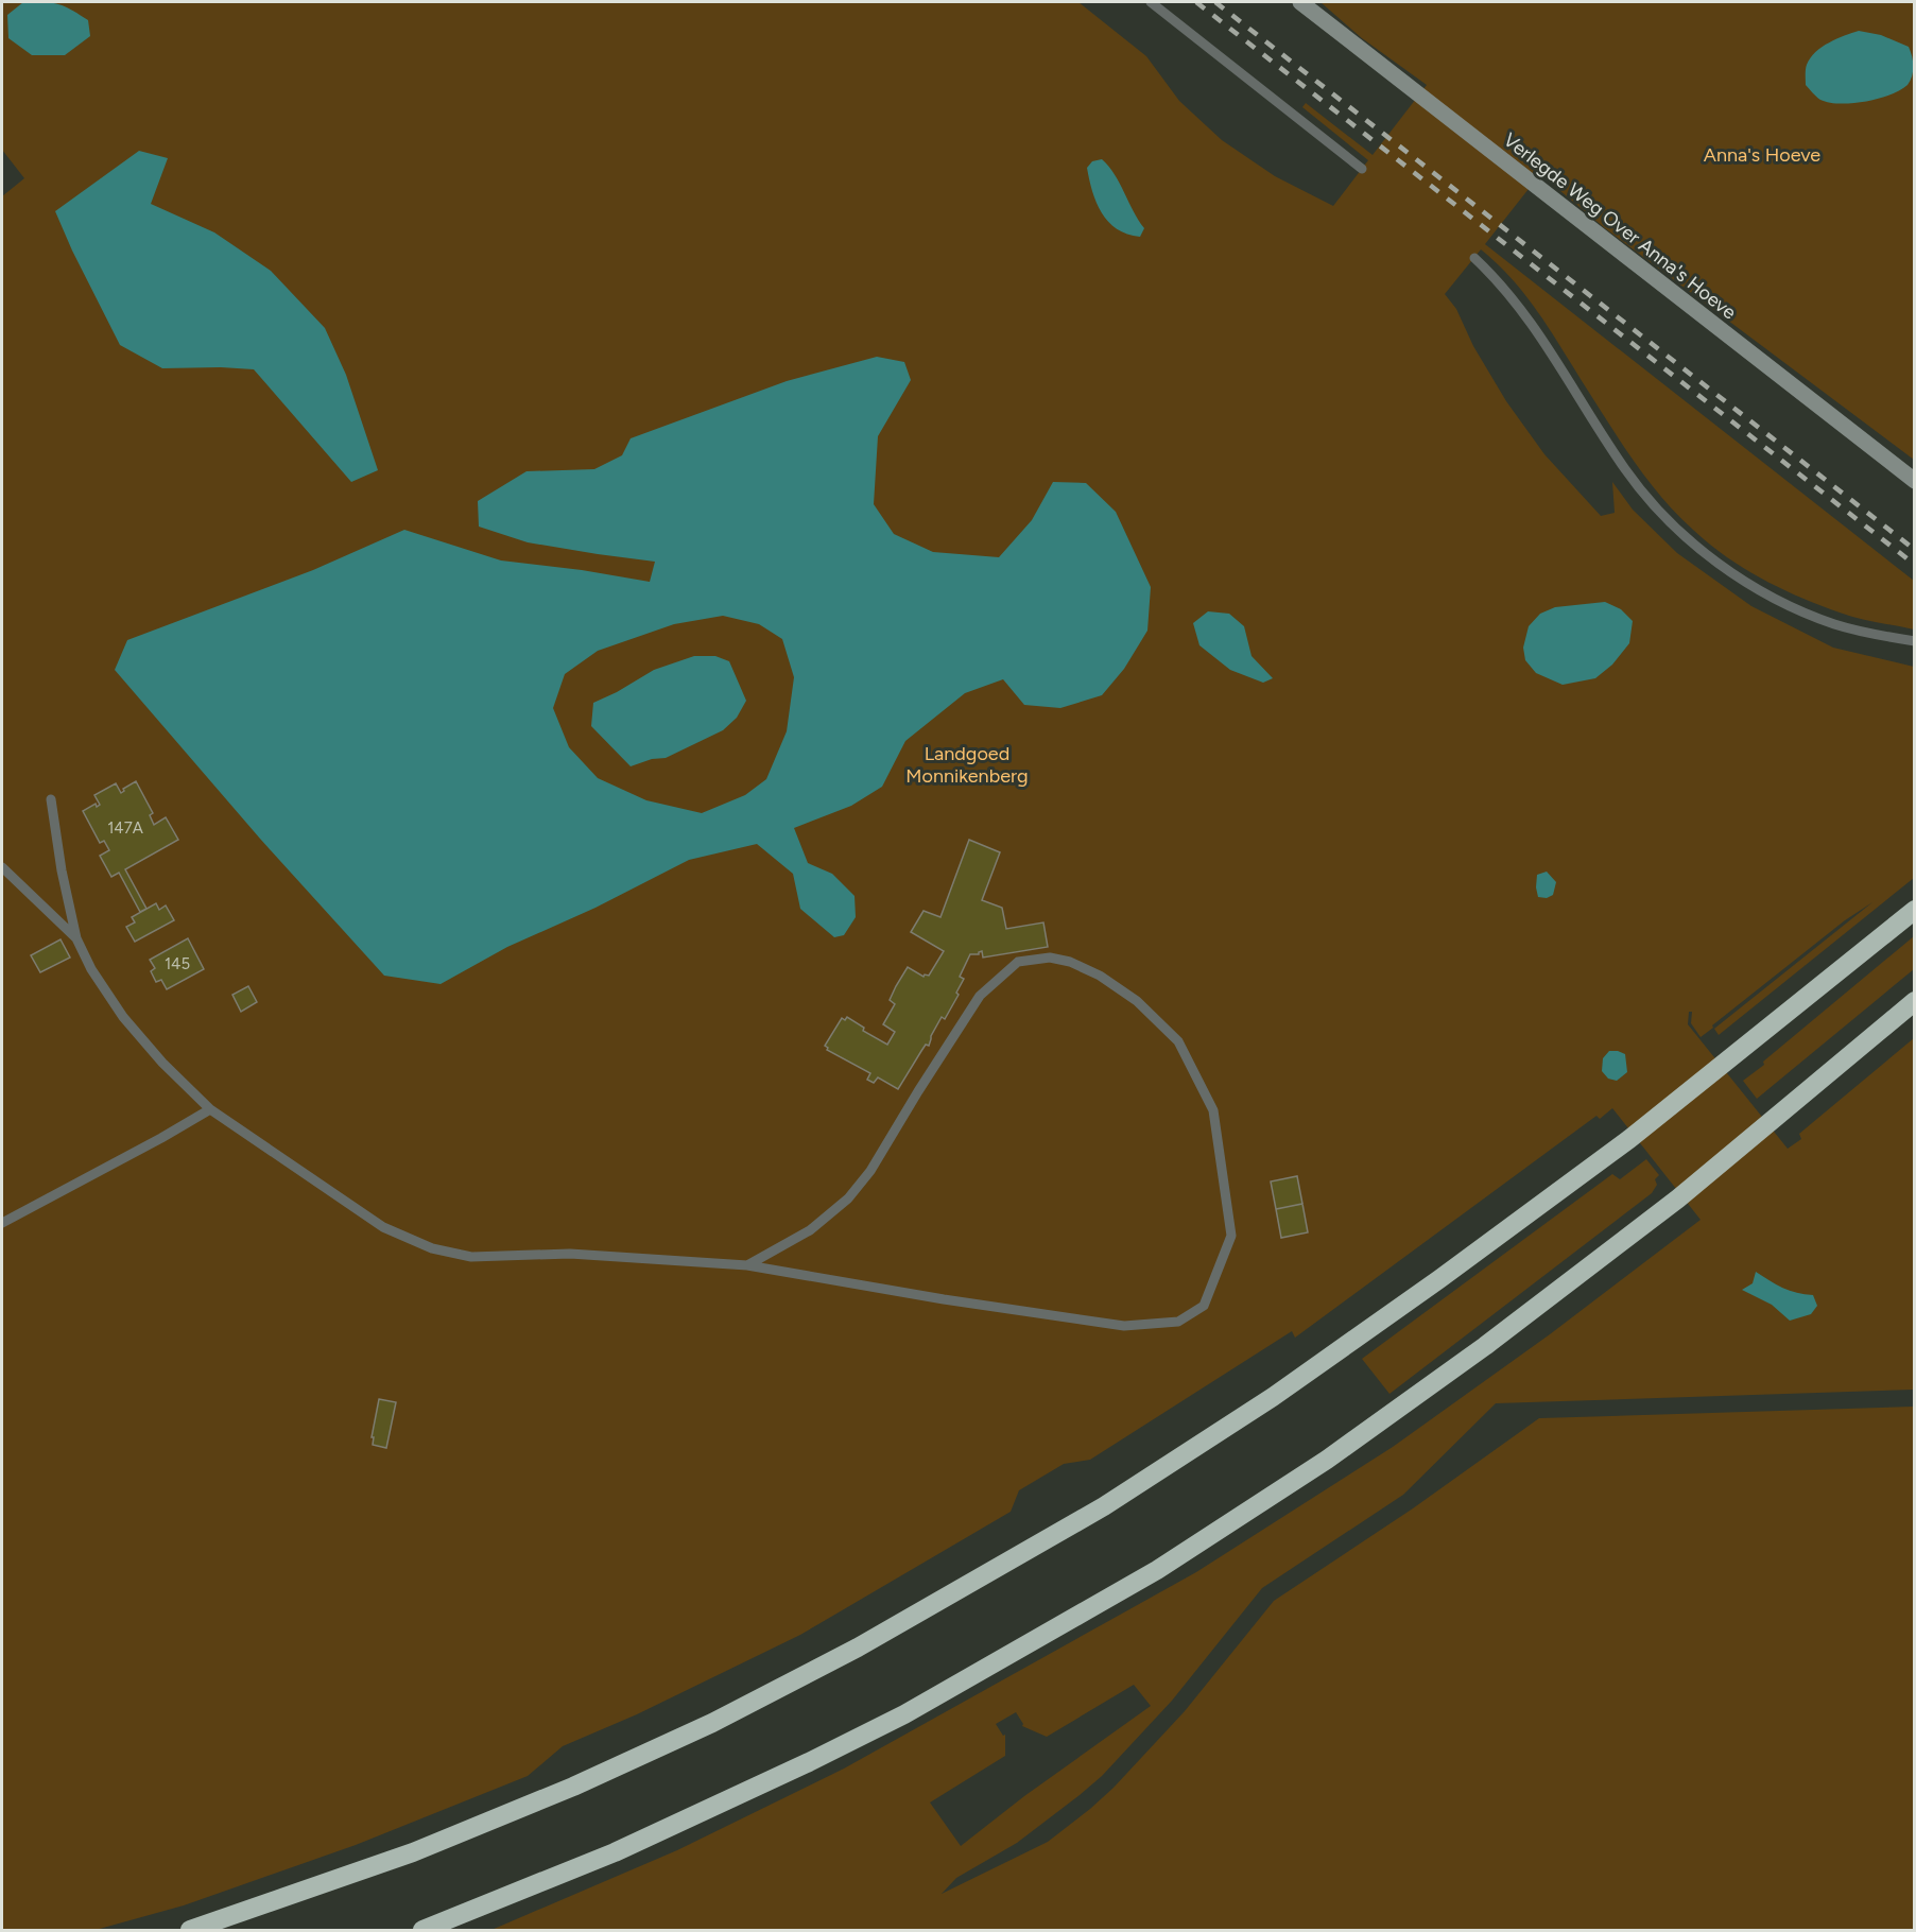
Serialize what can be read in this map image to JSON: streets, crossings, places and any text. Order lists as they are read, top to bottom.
{
  "streets": {
    "main road": ["Verlegde Weg Over Anna's Hoeve"]
  },
  "parks": ["Anna's Hoeve", "Landgoed Monnikenberg"],
  "house_numbers": ["147A", "145"]
}
